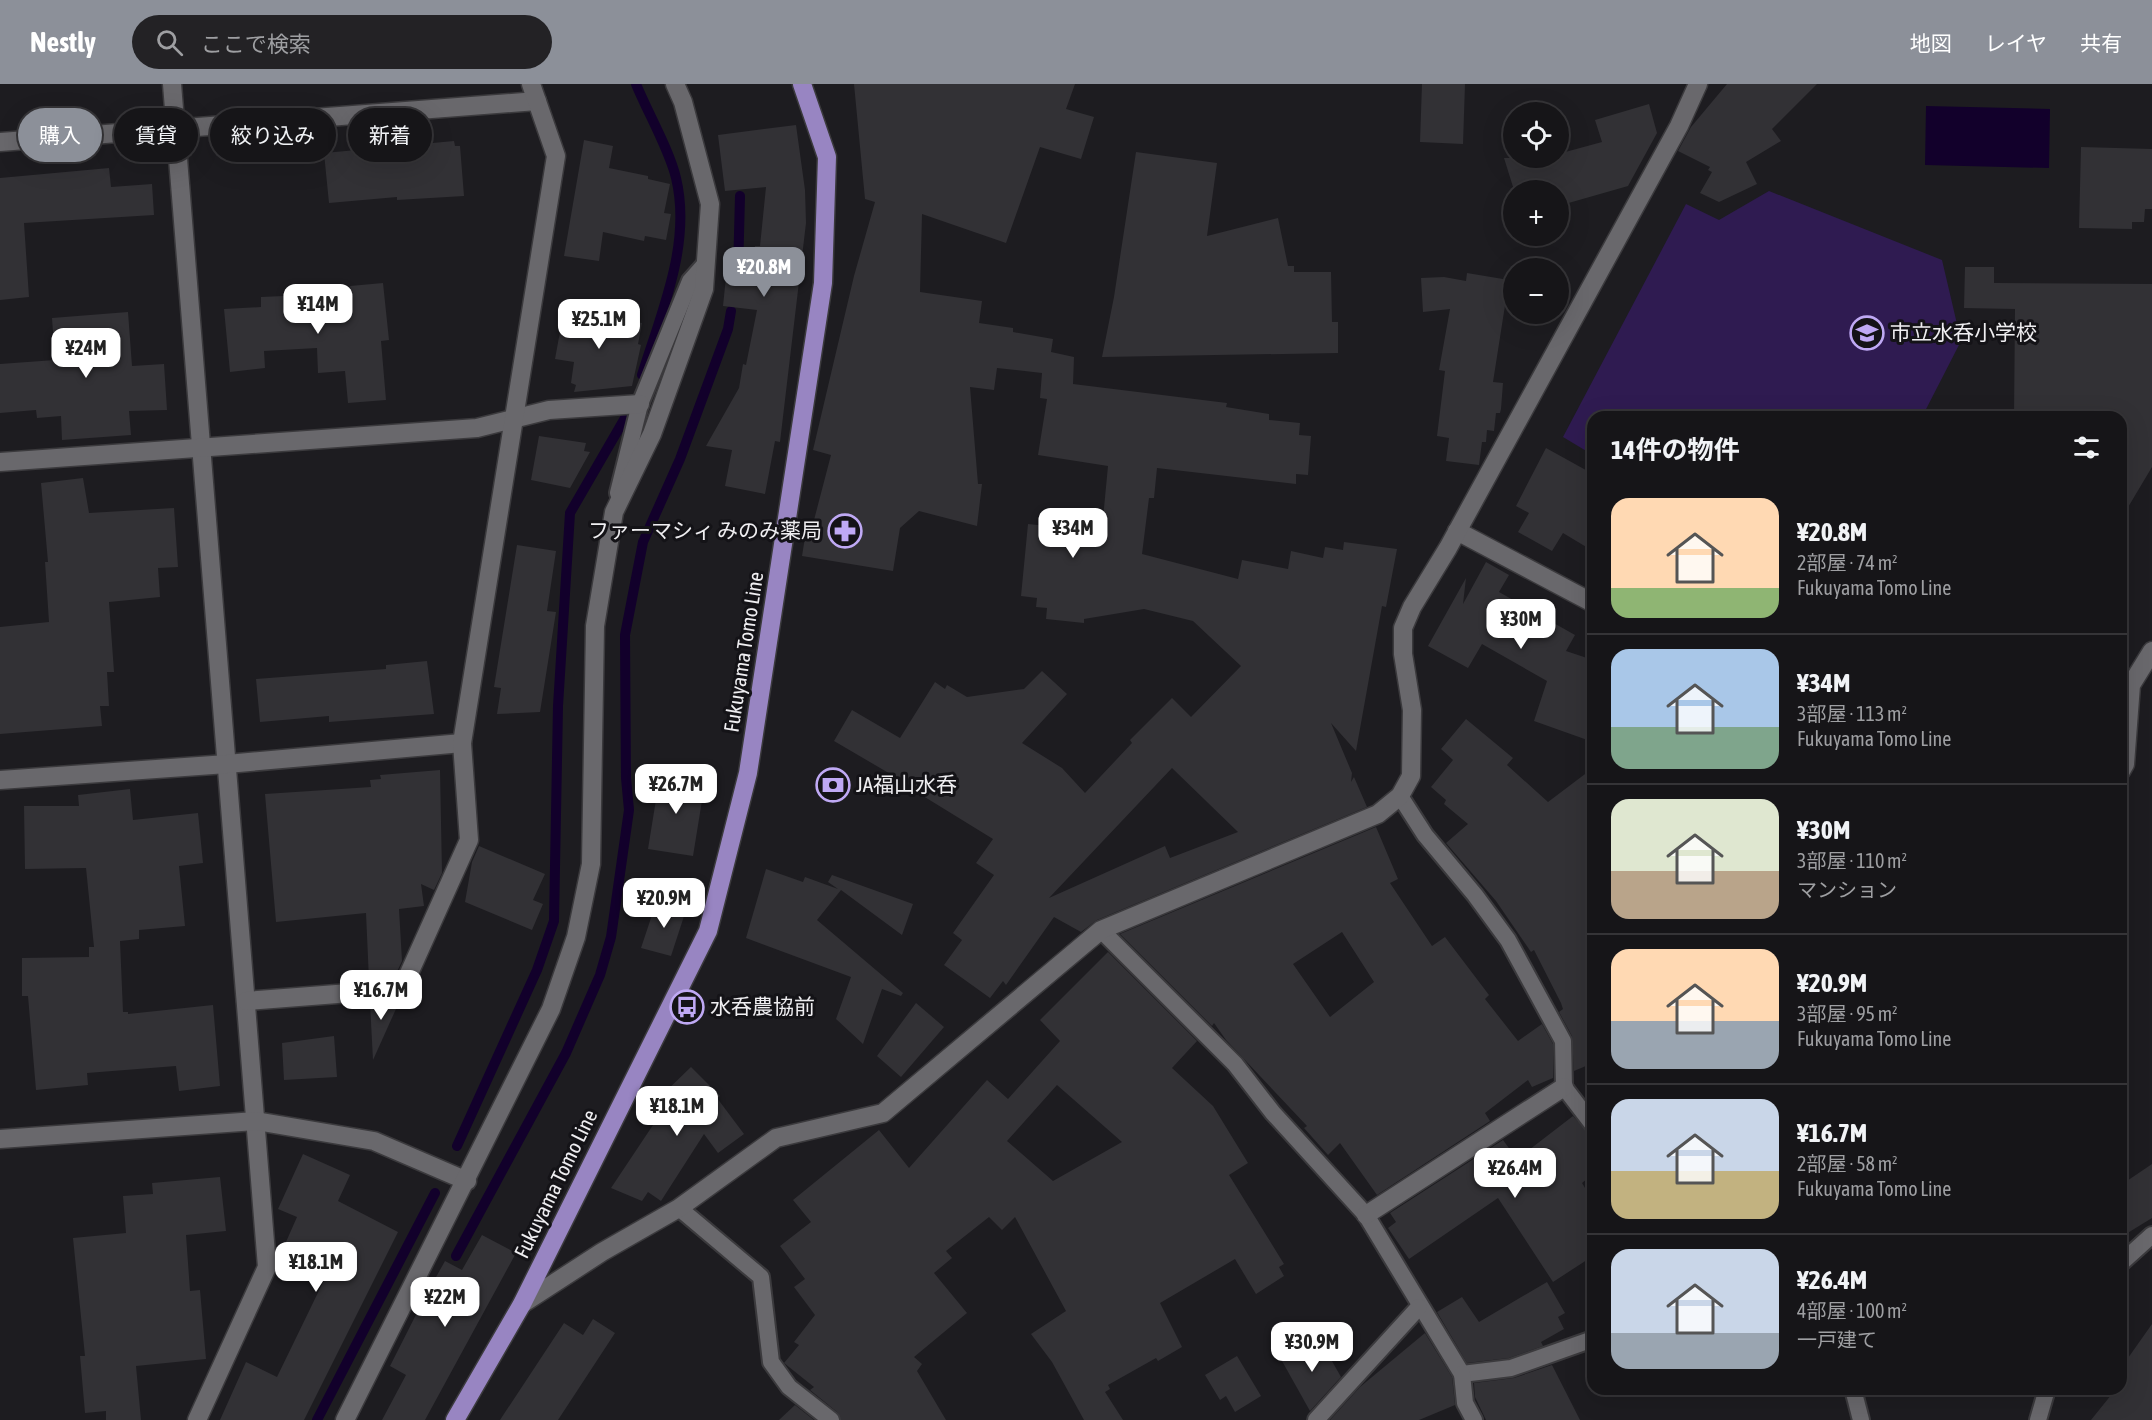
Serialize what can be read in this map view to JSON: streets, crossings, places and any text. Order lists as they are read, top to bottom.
{
  "streets": {
    "main road": ["Fukuyama Tomo Line"]
  },
  "places": {
    "school or university": ["市立水呑小学校"],
    "pharmacy": ["ファーマシィ みのみ薬局"],
    "bank": ["JA福山水呑"],
    "bus stop": ["水呑農協前"]
  },
  "page": {
    "header": "Nestly",
    "search": "ここで検索",
    "nav": ["地図", "レイヤ", "共有"],
    "map_buttons": ["+", "−"],
    "chip": [
      "購入",
      "賃貸",
      "絞り込み",
      "新着"
    ],
    "price": [
      "¥20.8M",
      "¥14M",
      "¥25.1M",
      "¥24M",
      "¥34M",
      "¥30M",
      "¥26.7M",
      "¥20.9M",
      "¥16.7M",
      "¥18.1M",
      "¥26.4M",
      "¥18.1M",
      "¥22M",
      "¥30.9M"
    ],
    "heading": "14件の物件",
    "list": [
      {
        "name": "¥20.8M",
        "note": "2部屋 · 74 m² · Fukuyama Tomo Line"
      },
      {
        "name": "¥34M",
        "note": "3部屋 · 113 m² · Fukuyama Tomo Line"
      },
      {
        "name": "¥30M",
        "note": "3部屋 · 110 m² · マンション"
      },
      {
        "name": "¥20.9M",
        "note": "3部屋 · 95 m² · Fukuyama Tomo Line"
      },
      {
        "name": "¥16.7M",
        "note": "2部屋 · 58 m² · Fukuyama Tomo Line"
      },
      {
        "name": "¥26.4M",
        "note": "4部屋 · 100 m² · 一戸建て"
      }
    ]
  }
}
